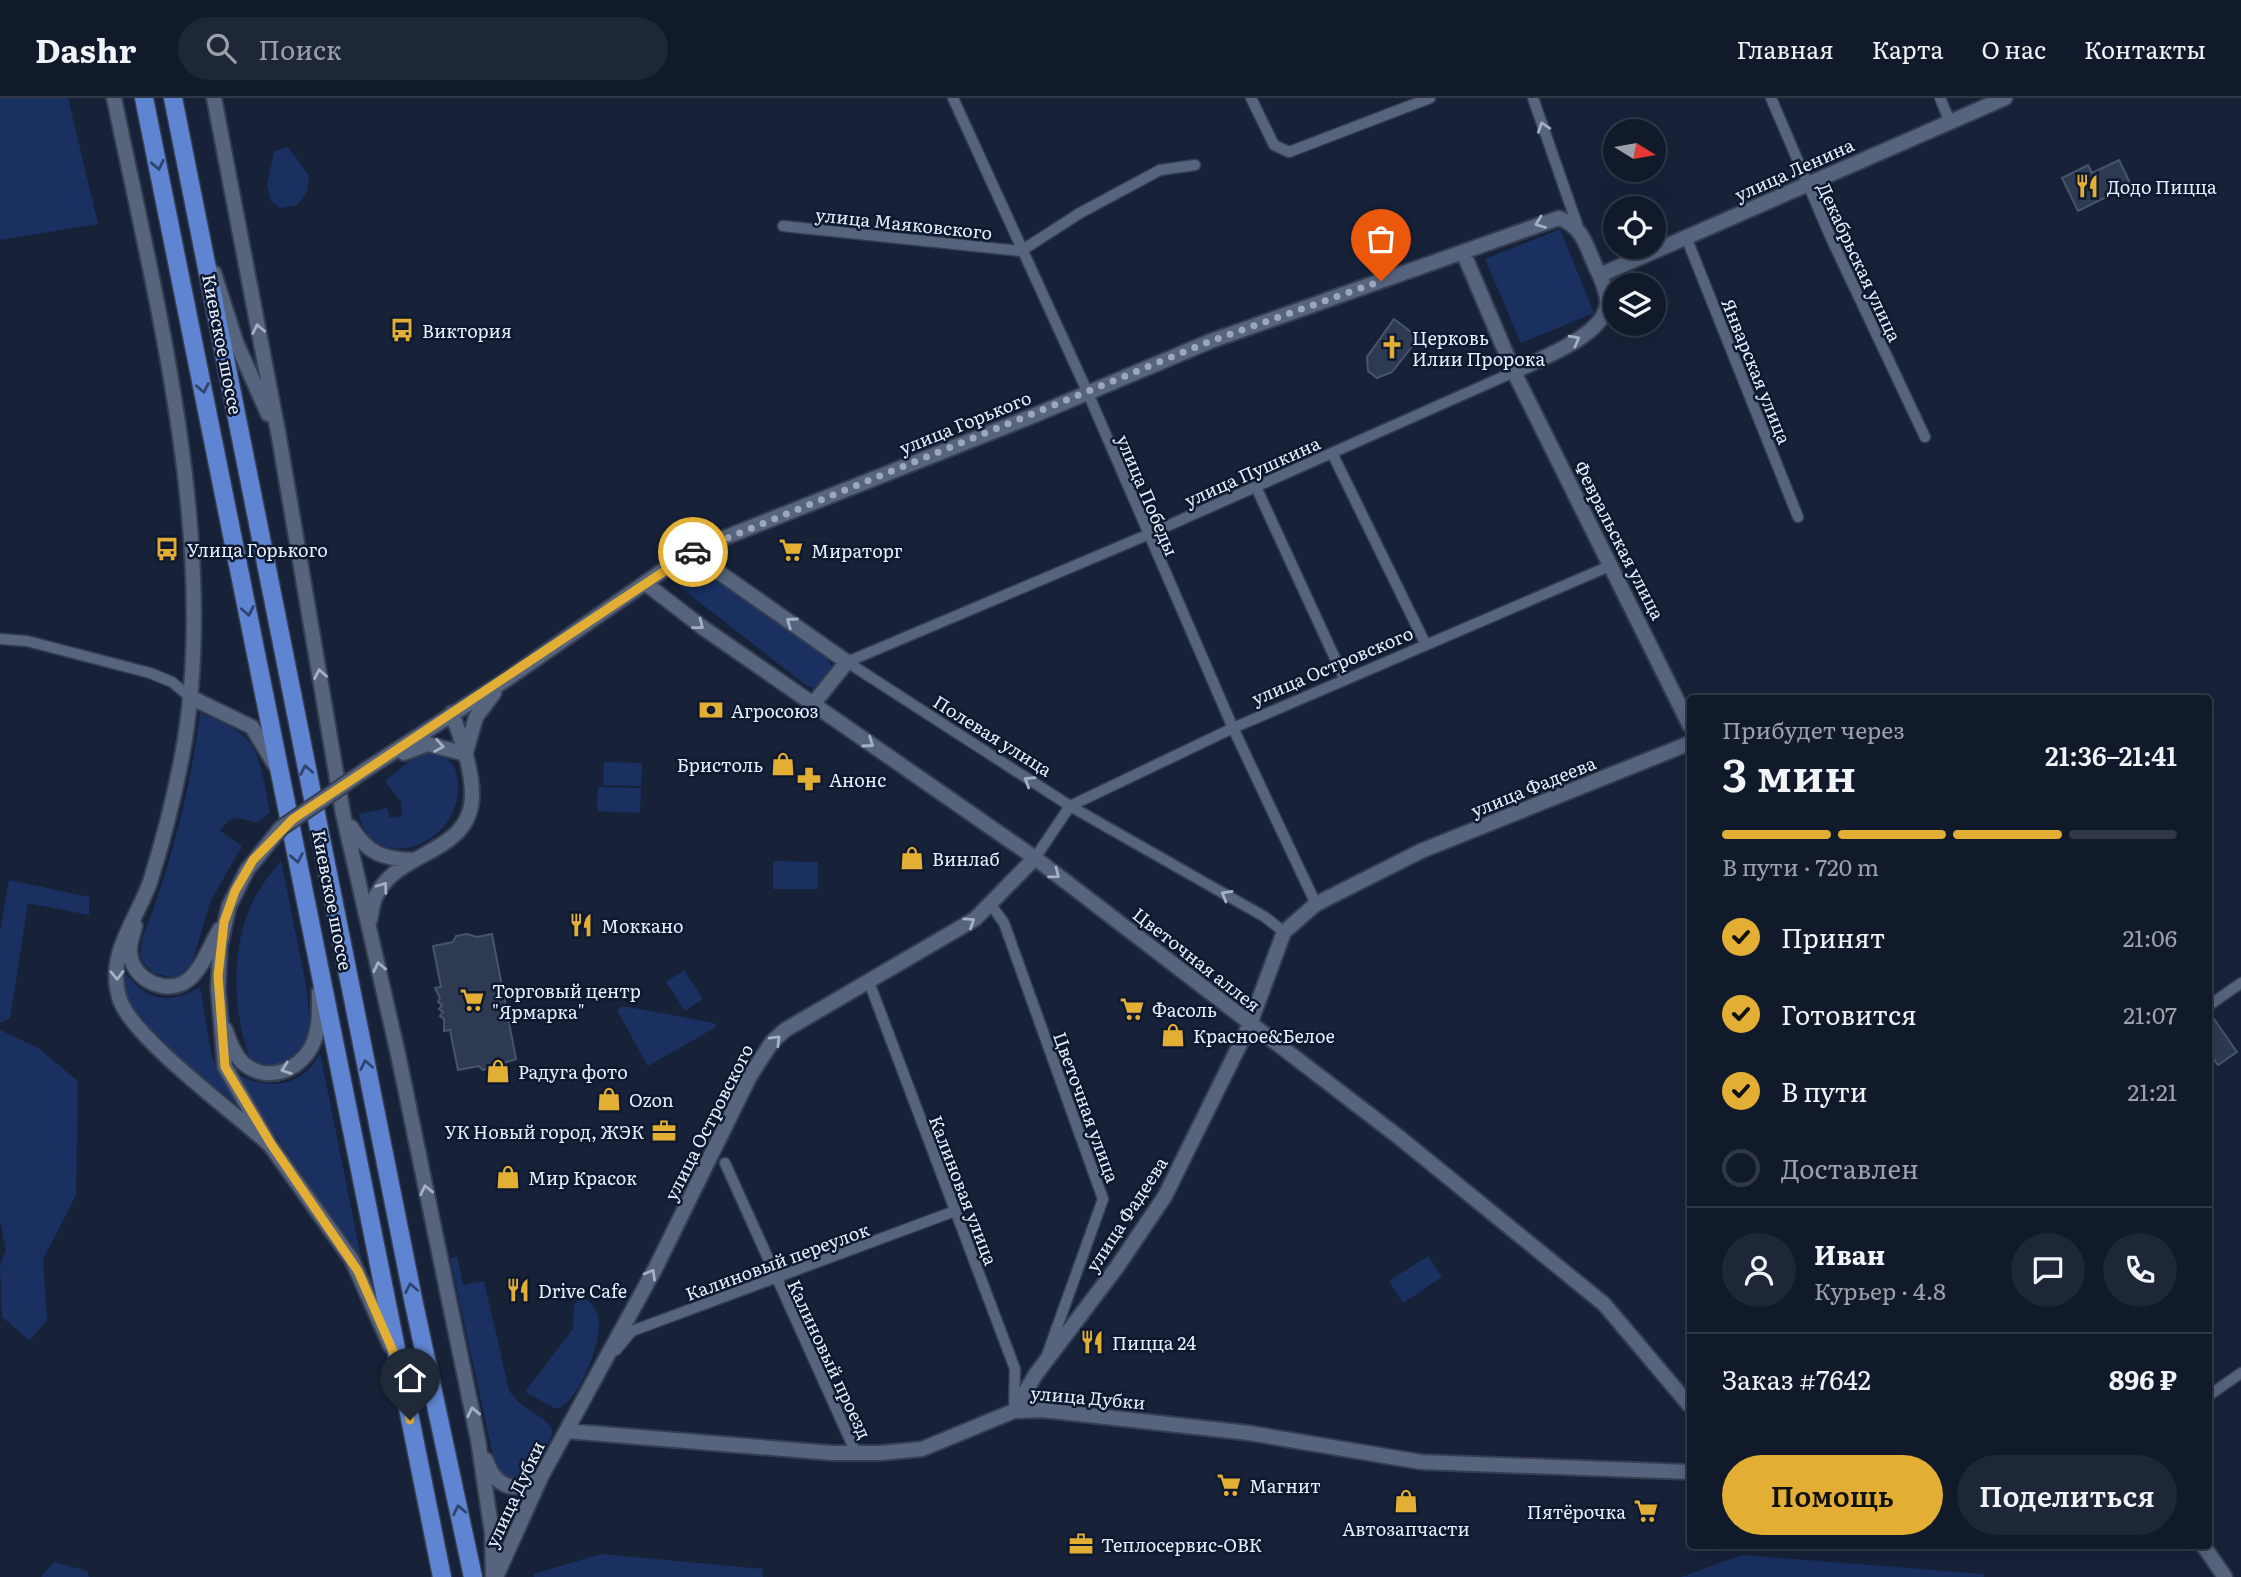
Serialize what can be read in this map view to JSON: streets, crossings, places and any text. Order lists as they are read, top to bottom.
{
  "streets": {
    "highway": ["Киевское шоссе"],
    "main road": [
      "улица Ленина",
      "улица Горького",
      "Февральская улица",
      "улица Островского",
      "Полевая улица",
      "улица Фадеева",
      "Цветочная аллея",
      "улица Дубки"
    ],
    "street": [
      "улица Маяковского",
      "Декабрьская улица",
      "Январская улица",
      "улица Пушкина",
      "улица Победы",
      "Цветочная улица",
      "Калиновая улица",
      "Калиновый переулок",
      "Калиновый проезд"
    ]
  },
  "crossings": [
    ["улица Ленина", "Декабрьская улица"],
    ["улица Ленина", "Январская улица"],
    ["улица Маяковского", "улица Победы"],
    ["улица Горького", "улица Победы"],
    ["улица Горького", "Февральская улица"],
    ["улица Горького", "Полевая улица"],
    ["улица Горького", "Цветочная аллея"],
    ["улица Пушкина", "улица Победы"],
    ["улица Пушкина", "Февральская улица"],
    ["улица Пушкина", "Полевая улица"],
    ["улица Победы", "улица Островского"],
    ["улица Победы", "улица Фадеева"],
    ["Февральская улица", "улица Островского"],
    ["улица Островского", "Полевая улица"],
    ["улица Островского", "Цветочная аллея"],
    ["улица Островского", "Цветочная улица"],
    ["улица Островского", "Калиновая улица"],
    ["улица Островского", "улица Дубки"],
    ["Полевая улица", "улица Фадеева"],
    ["улица Фадеева", "Цветочная аллея"],
    ["улица Фадеева", "Цветочная улица"],
    ["улица Фадеева", "Калиновая улица"],
    ["улица Фадеева", "улица Дубки"],
    ["Калиновая улица", "Калиновый переулок"],
    ["Калиновая улица", "улица Дубки"],
    ["Калиновый переулок", "Калиновый проезд"],
    ["Калиновый проезд", "улица Дубки"]
  ],
  "one_way": ["улица Островского", "Полевая улица", "Цветочная аллея"],
  "places": {
    "restaurant": [
      "Додо Пицца",
      "Моккано",
      "Drive Cafe",
      "Пицца 24"
    ],
    "bus stop": ["Виктория", "Улица Горького"],
    "church": ["Церковь Илии Пророка"],
    "supermarket": [
      "Мираторг",
      "Торговый центр \"Ярмарка\"",
      "Фасоль",
      "Магнит",
      "Пятёрочка"
    ],
    "bank": ["Агросоюз"],
    "shop": [
      "Бристоль",
      "Винлаб",
      "Красное&Белое",
      "Радуга фото",
      "Ozon",
      "Мир Красок",
      "Автозапчасти"
    ],
    "pharmacy": ["Анонс"],
    "office": ["УК Новый город, ЖЭК", "Теплосервис-ОВК"]
  },
  "north": "right",
  "page": {
    "header": "Dashr",
    "search": "Поиск",
    "nav": [
      "Главная",
      "Карта",
      "О нас",
      "Контакты"
    ],
    "heading": ["3 мин", "Прибудет через", "21:36–21:41"],
    "panel": [
      "Иван",
      "Курьер · 4.8",
      "Заказ #7642",
      "896 ₽"
    ],
    "bar": "В пути · 720 m",
    "list": [
      ["Принят", "21:06"],
      ["Готовится", "21:07"],
      ["В пути", "21:21"],
      "Доставлен"
    ],
    "buttons": ["Помощь", "Поделиться"]
  }
}
